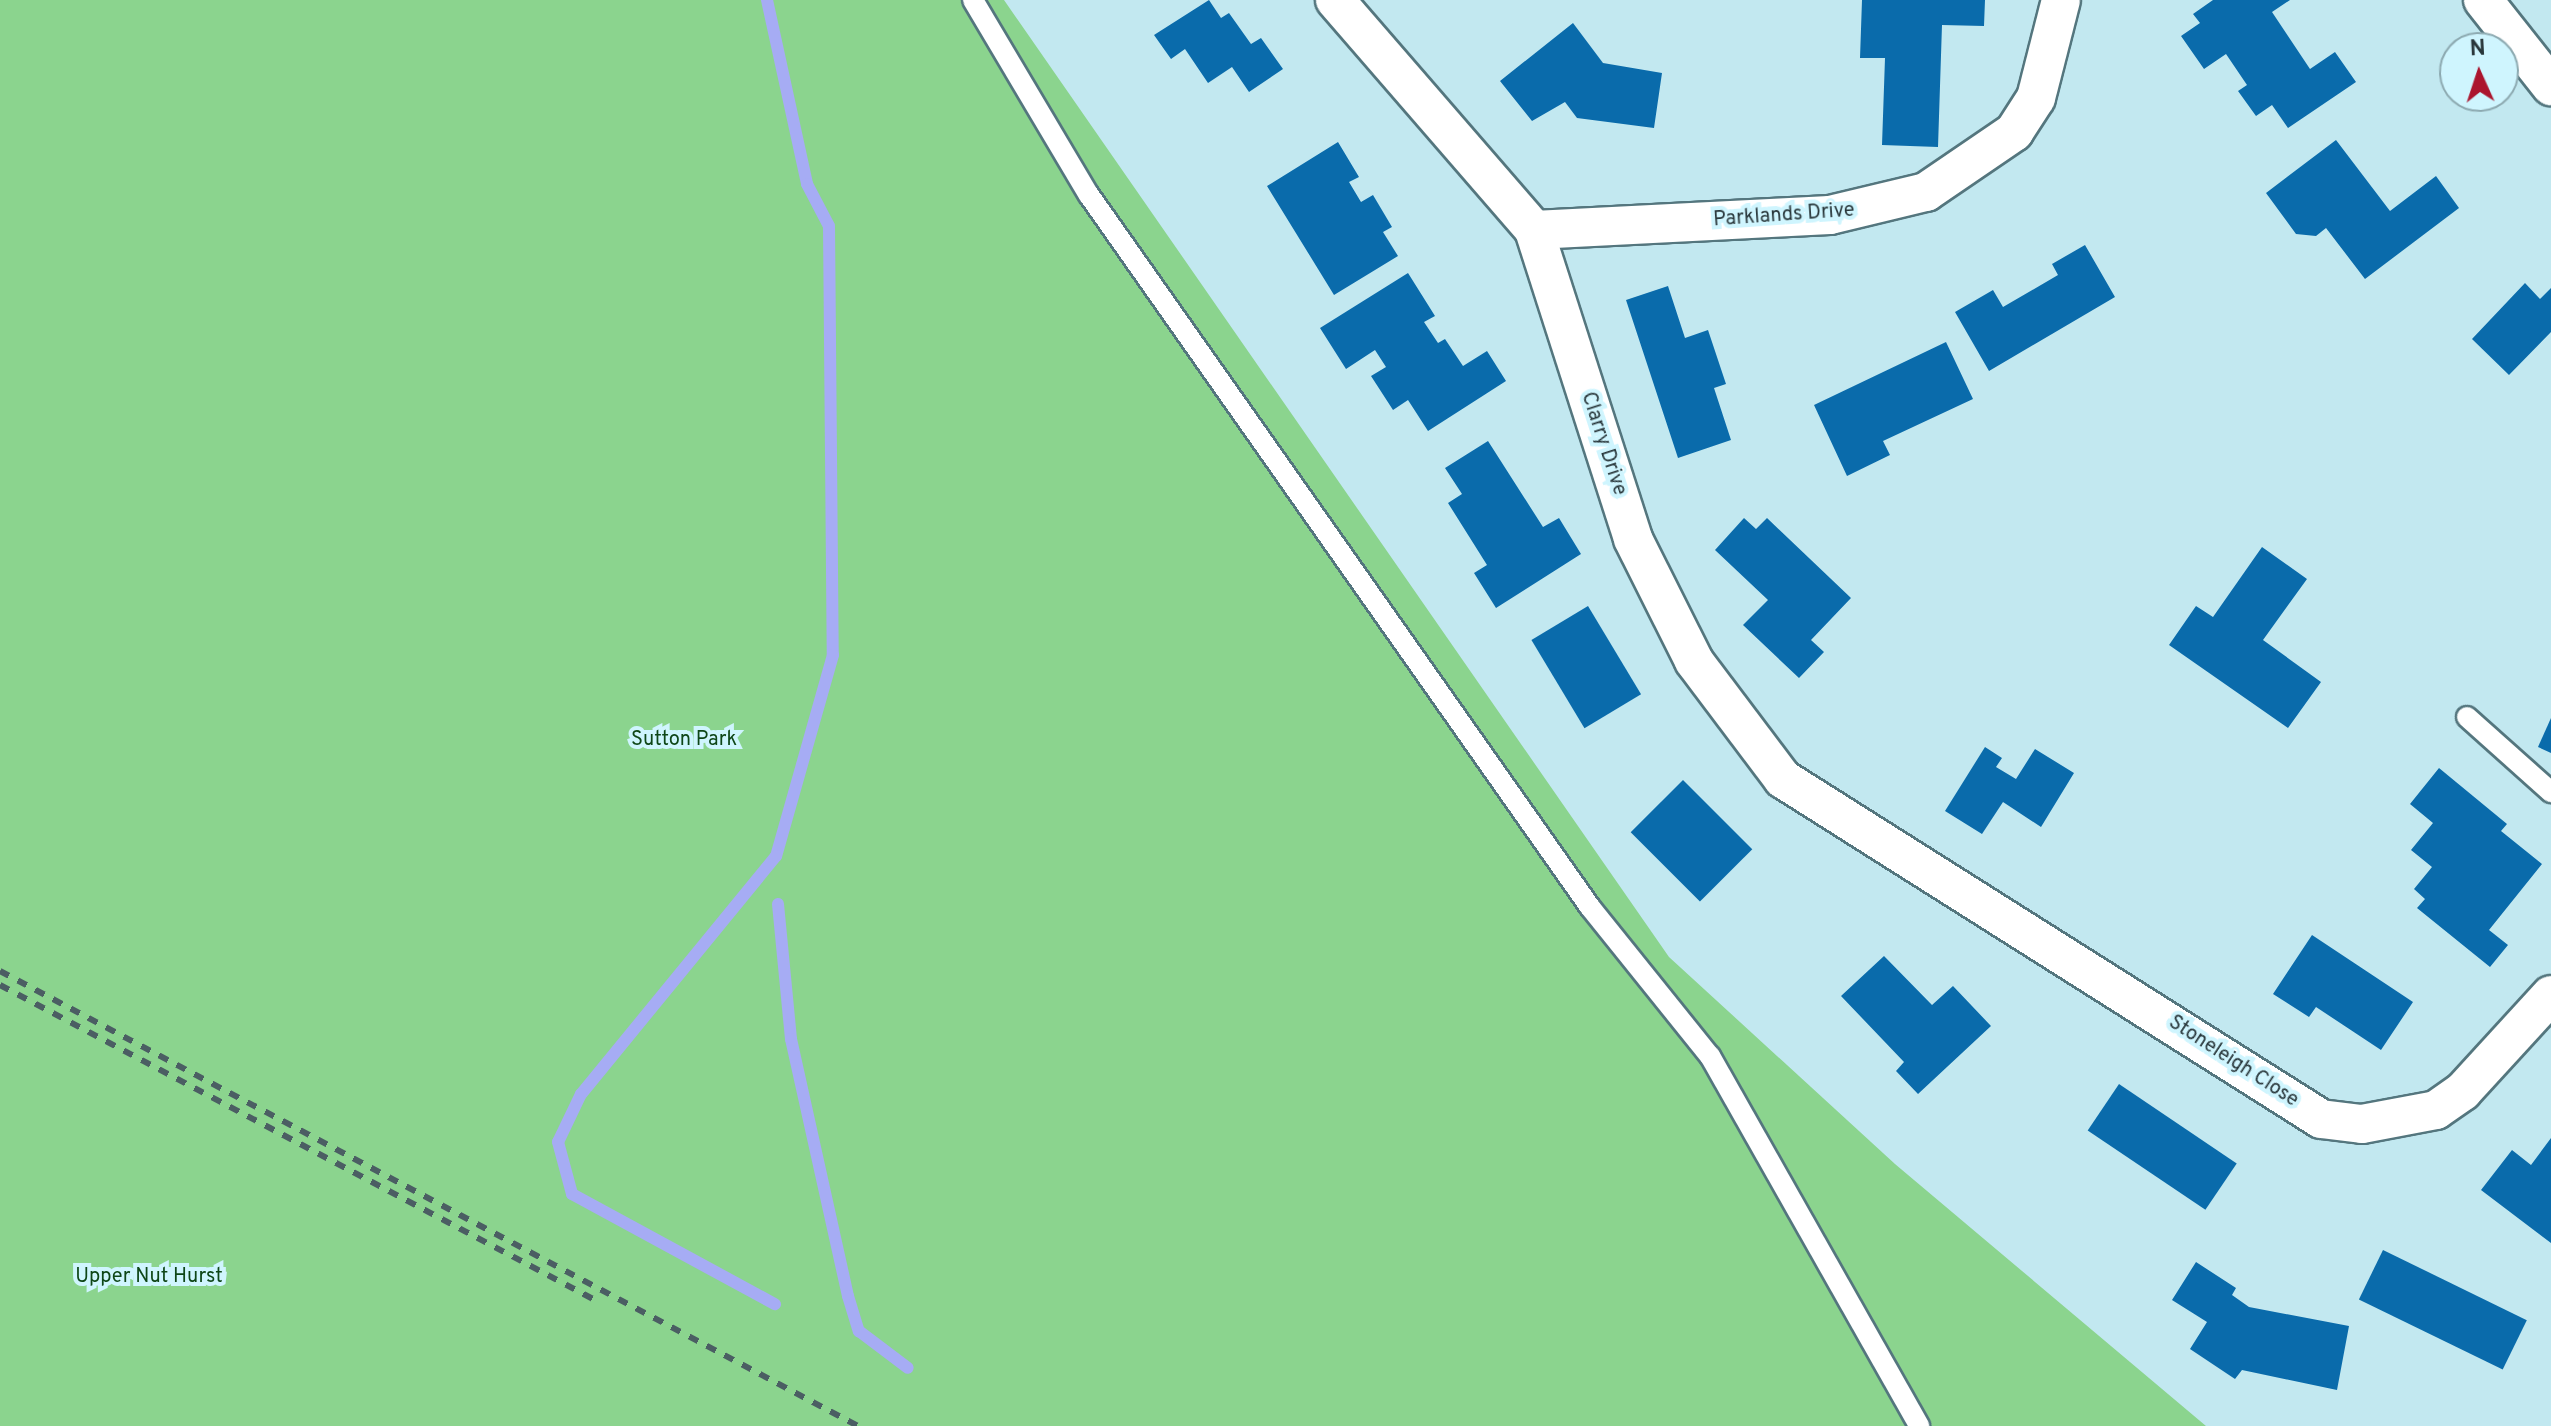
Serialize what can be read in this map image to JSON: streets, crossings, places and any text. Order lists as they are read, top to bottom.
{
  "streets": {
    "street": ["Parklands Drive", "Clarry Drive", "Stoneleigh Close"]
  },
  "crossings": [
    ["Parklands Drive", "Clarry Drive"],
    ["Clarry Drive", "Stoneleigh Close"]
  ],
  "parks": ["Sutton Park", "Upper Nut Hurst"],
  "north": "top"
}
